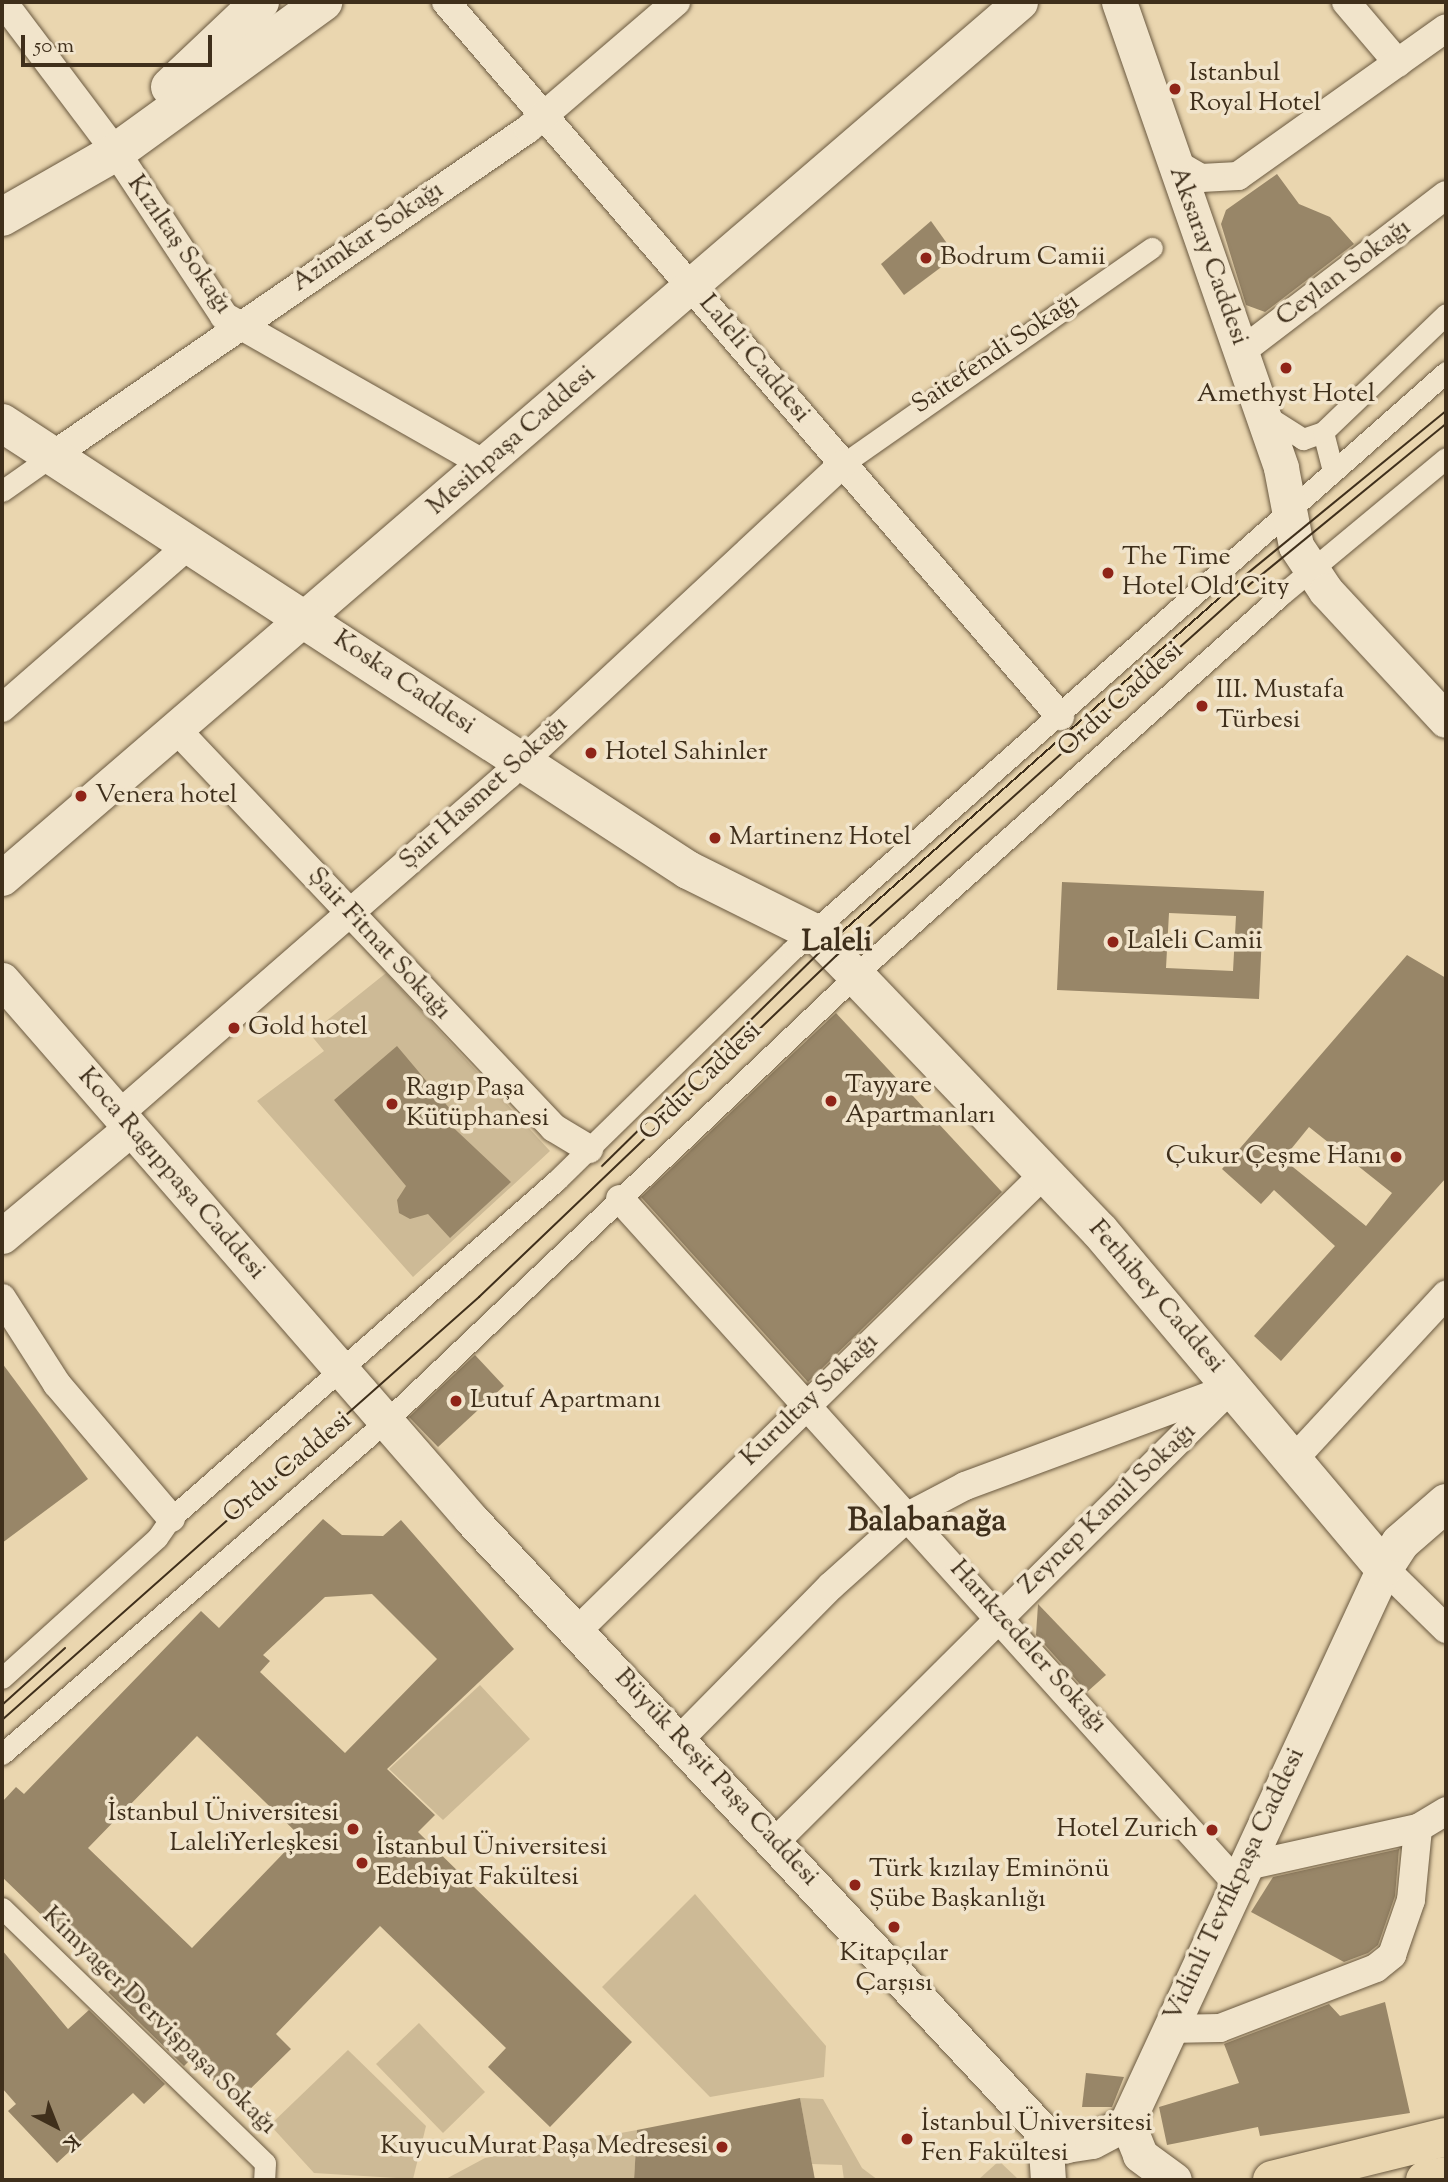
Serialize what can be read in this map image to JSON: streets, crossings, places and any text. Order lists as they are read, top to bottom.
{
  "streets": {
    "main road": ["Koska Caddesi", "Fethibey Caddesi"],
    "street": [
      "Azimkar Sokağı",
      "Kızıltaş Sokağı",
      "Aksaray Caddesi",
      "Ceylan Sokağı",
      "Saitefendi Sokağı",
      "Laleli Caddesi",
      "Mesihpaşa Caddesi",
      "Ordu Caddesi",
      "Şair Hasmet Sokağı",
      "Şair Fitnat Sokağı",
      "Koca Ragıppaşa Caddesi",
      "Kurultay Sokağı",
      "Zeynep Kamil Sokağı",
      "Harıkzedeler Sokağı",
      "Büyük Reşit Paşa Caddesi",
      "Vidinli Tevfikpaşa Caddesi",
      "Kimyager Dervişpaşa Sokağı"
    ]
  },
  "crossings": [
    ["Azimkar Sokağı", "Kızıltaş Sokağı"],
    ["Azimkar Sokağı", "Laleli Caddesi"],
    ["Azimkar Sokağı", "Koska Caddesi"],
    ["Kızıltaş Sokağı", "Mesihpaşa Caddesi"],
    ["Aksaray Caddesi", "Ceylan Sokağı"],
    ["Aksaray Caddesi", "Ordu Caddesi"],
    ["Saitefendi Sokağı", "Laleli Caddesi"],
    ["Saitefendi Sokağı", "Şair Hasmet Sokağı"],
    ["Laleli Caddesi", "Mesihpaşa Caddesi"],
    ["Laleli Caddesi", "Ordu Caddesi"],
    ["Laleli Caddesi", "Şair Hasmet Sokağı"],
    ["Mesihpaşa Caddesi", "Koska Caddesi"],
    ["Mesihpaşa Caddesi", "Şair Fitnat Sokağı"],
    ["Koska Caddesi", "Ordu Caddesi"],
    ["Koska Caddesi", "Şair Hasmet Sokağı"],
    ["Ordu Caddesi", "Şair Fitnat Sokağı"],
    ["Ordu Caddesi", "Koca Ragıppaşa Caddesi"],
    ["Ordu Caddesi", "Fethibey Caddesi"],
    ["Ordu Caddesi", "Harıkzedeler Sokağı"],
    ["Ordu Caddesi", "Büyük Reşit Paşa Caddesi"],
    ["Şair Hasmet Sokağı", "Şair Fitnat Sokağı"],
    ["Şair Hasmet Sokağı", "Koca Ragıppaşa Caddesi"],
    ["Koca Ragıppaşa Caddesi", "Büyük Reşit Paşa Caddesi"],
    ["Fethibey Caddesi", "Kurultay Sokağı"],
    ["Fethibey Caddesi", "Zeynep Kamil Sokağı"],
    ["Fethibey Caddesi", "Vidinli Tevfikpaşa Caddesi"],
    ["Kurultay Sokağı", "Harıkzedeler Sokağı"],
    ["Kurultay Sokağı", "Büyük Reşit Paşa Caddesi"],
    ["Zeynep Kamil Sokağı", "Harıkzedeler Sokağı"],
    ["Zeynep Kamil Sokağı", "Büyük Reşit Paşa Caddesi"],
    ["Harıkzedeler Sokağı", "Vidinli Tevfikpaşa Caddesi"]
  ],
  "districts": ["Laleli", "Balabanağa"],
  "places": [
    "Istanbul Royal Hotel",
    "Bodrum Camii",
    "Amethyst Hotel",
    "The Time Hotel Old City",
    "III. Mustafa Türbesi",
    "Hotel Sahinler",
    "Venera hotel",
    "Martinenz Hotel",
    "Laleli Camii",
    "Gold hotel",
    "Tayyare Apartmanları",
    "Ragıp Paşa Kütüphanesi",
    "Çukur Çeşme Hanı",
    "Lutuf Apartmanı",
    "İstanbul Üniversitesi LaleliYerleşkesi",
    "Hotel Zurich",
    "İstanbul Üniversitesi Edebiyat Fakültesi",
    "Türk kızılay Eminönü Şübe Başkanlığı",
    "Kitapçılar Çarşısı",
    "İstanbul Üniversitesi Fen Fakültesi",
    "KuyucuMurat Paşa Medresesi"
  ],
  "scale_bar": "50 m",
  "north": "bottom right"
}
